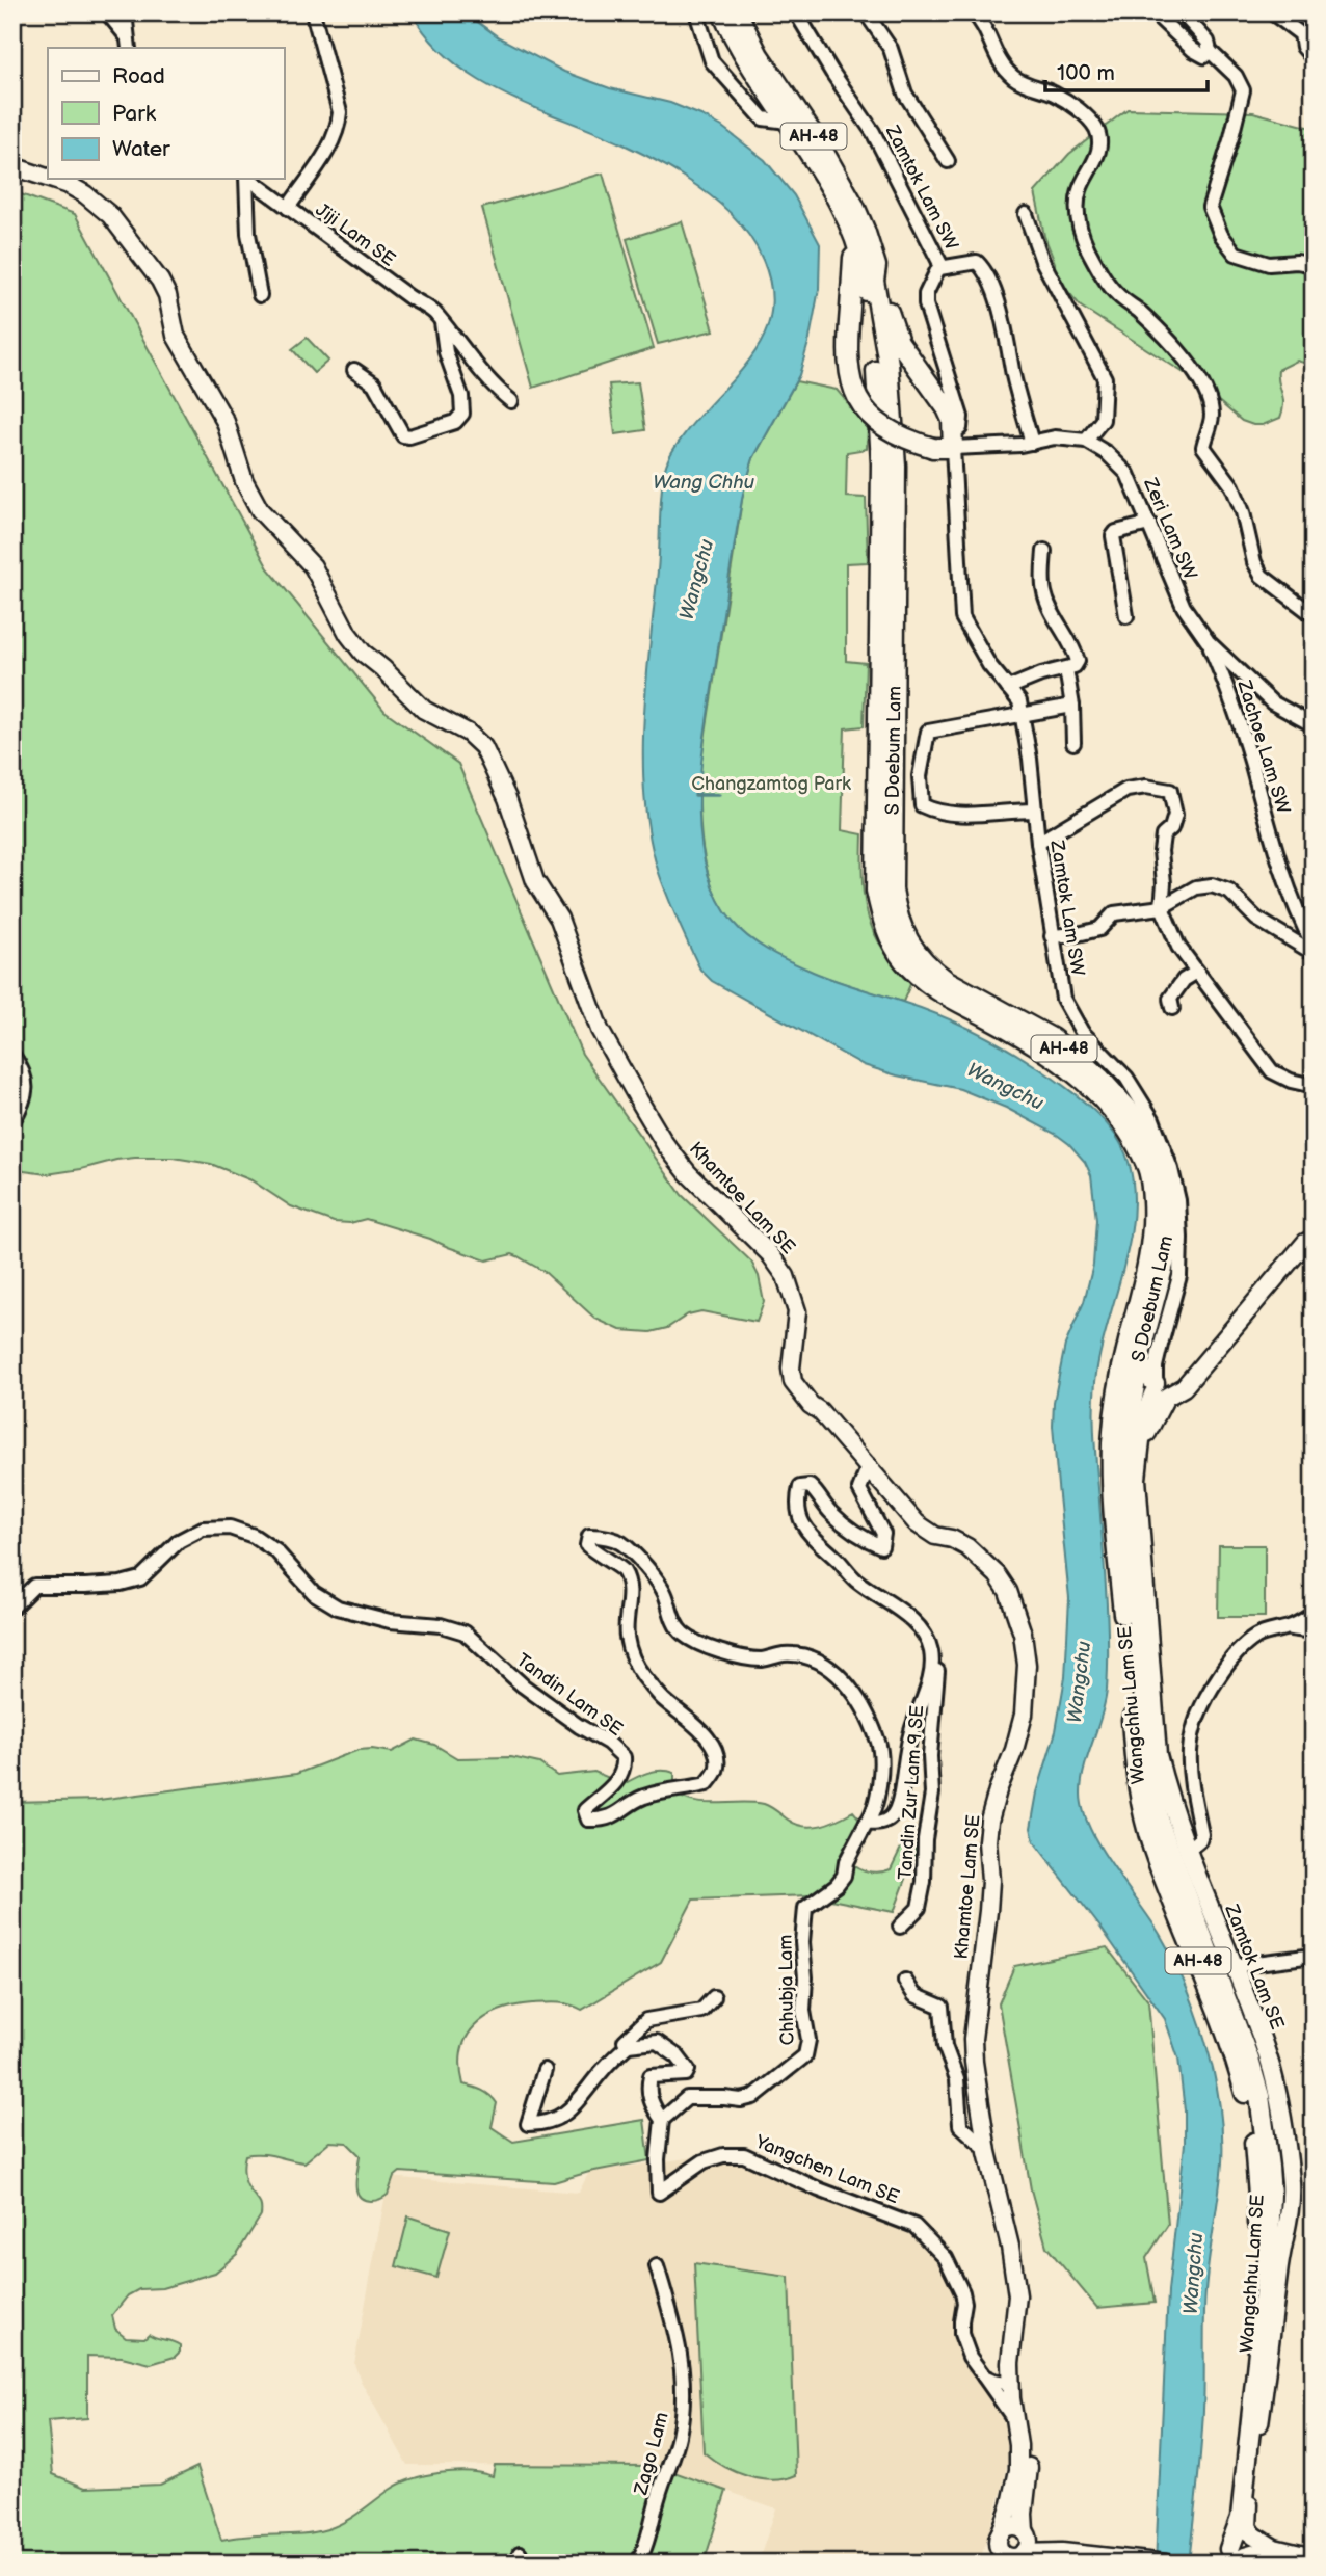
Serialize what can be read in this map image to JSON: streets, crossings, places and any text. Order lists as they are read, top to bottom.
{
  "streets": {
    "highway": ["AH-48", "S Doebum Lam", "Wangchhu Lam SE"],
    "main road": ["Khamtoe Lam SE", "Zamtok Lam SE"],
    "street": [
      "Zamtok Lam SW",
      "Jiji Lam SE",
      "Zeri Lam SW",
      "Zachoe Lam SW",
      "Tandin Lam SE",
      "Tandin Zur Lam 9 SE",
      "Chhubja Lam",
      "Yangchen Lam SE",
      "Zago Lam"
    ]
  },
  "crossings": [
    ["Zamtok Lam SW", "S Doebum Lam"],
    ["Zamtok Lam SW", "Wangchhu Lam SE"],
    ["Zamtok Lam SW", "Zamtok Lam SE"],
    ["Zeri Lam SW", "Zachoe Lam SW"],
    ["S Doebum Lam", "Wangchhu Lam SE"],
    ["S Doebum Lam", "Zamtok Lam SE"],
    ["Tandin Lam SE", "Chhubja Lam"],
    ["Wangchhu Lam SE", "Zamtok Lam SE"],
    ["Chhubja Lam", "Yangchen Lam SE"]
  ],
  "water": ["Wang Chhu", "Wangchu"],
  "parks": ["Changzamtog Park"],
  "legend": ["Road", "Park", "Water"],
  "scale_bar": "100 m"
}
